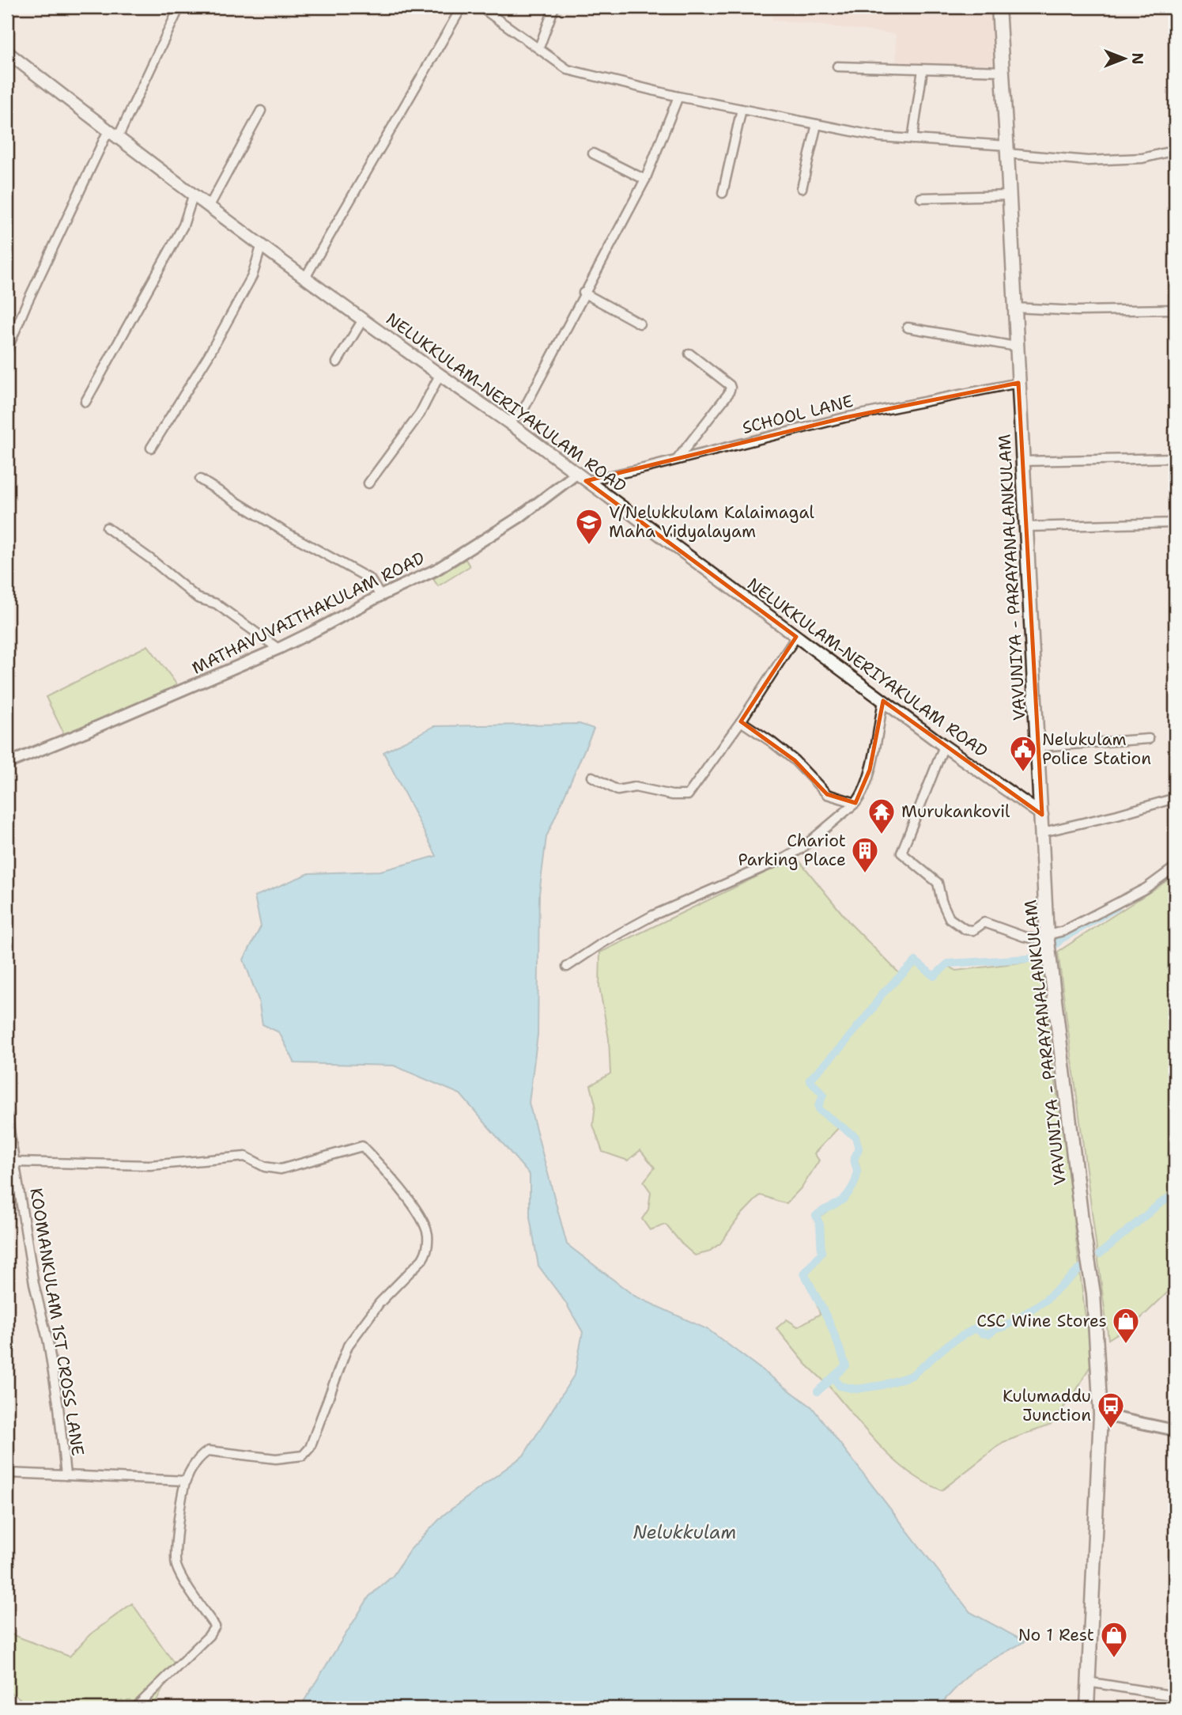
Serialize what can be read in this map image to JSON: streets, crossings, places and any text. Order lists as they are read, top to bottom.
{
  "streets": {
    "highway": ["VAVUNIYA - PARAYANALANKULAM"],
    "main road": ["NELUKKULAM-NERIYAKULAM ROAD"],
    "street": ["SCHOOL LANE", "MATHAVUVAITHAKULAM ROAD", "KOOMANKULAM 1ST CROSS LANE"]
  },
  "crossings": [
    ["NELUKKULAM-NERIYAKULAM ROAD", "SCHOOL LANE"],
    ["NELUKKULAM-NERIYAKULAM ROAD", "VAVUNIYA - PARAYANALANKULAM"],
    ["NELUKKULAM-NERIYAKULAM ROAD", "MATHAVUVAITHAKULAM ROAD"],
    ["SCHOOL LANE", "VAVUNIYA - PARAYANALANKULAM"]
  ],
  "water": ["Nelukkulam"],
  "places": {
    "school or university": ["V/Nelukkulam Kalaimagal Maha Vidyalayam"],
    "public building": ["Nelukulam Police Station"],
    "temple": ["Murukankovil"],
    "building": ["Chariot Parking Place"],
    "shop": ["CSC Wine Stores", "No 1 Rest"],
    "bus stop": ["Kulumaddu Junction"]
  },
  "north": "right"
}
